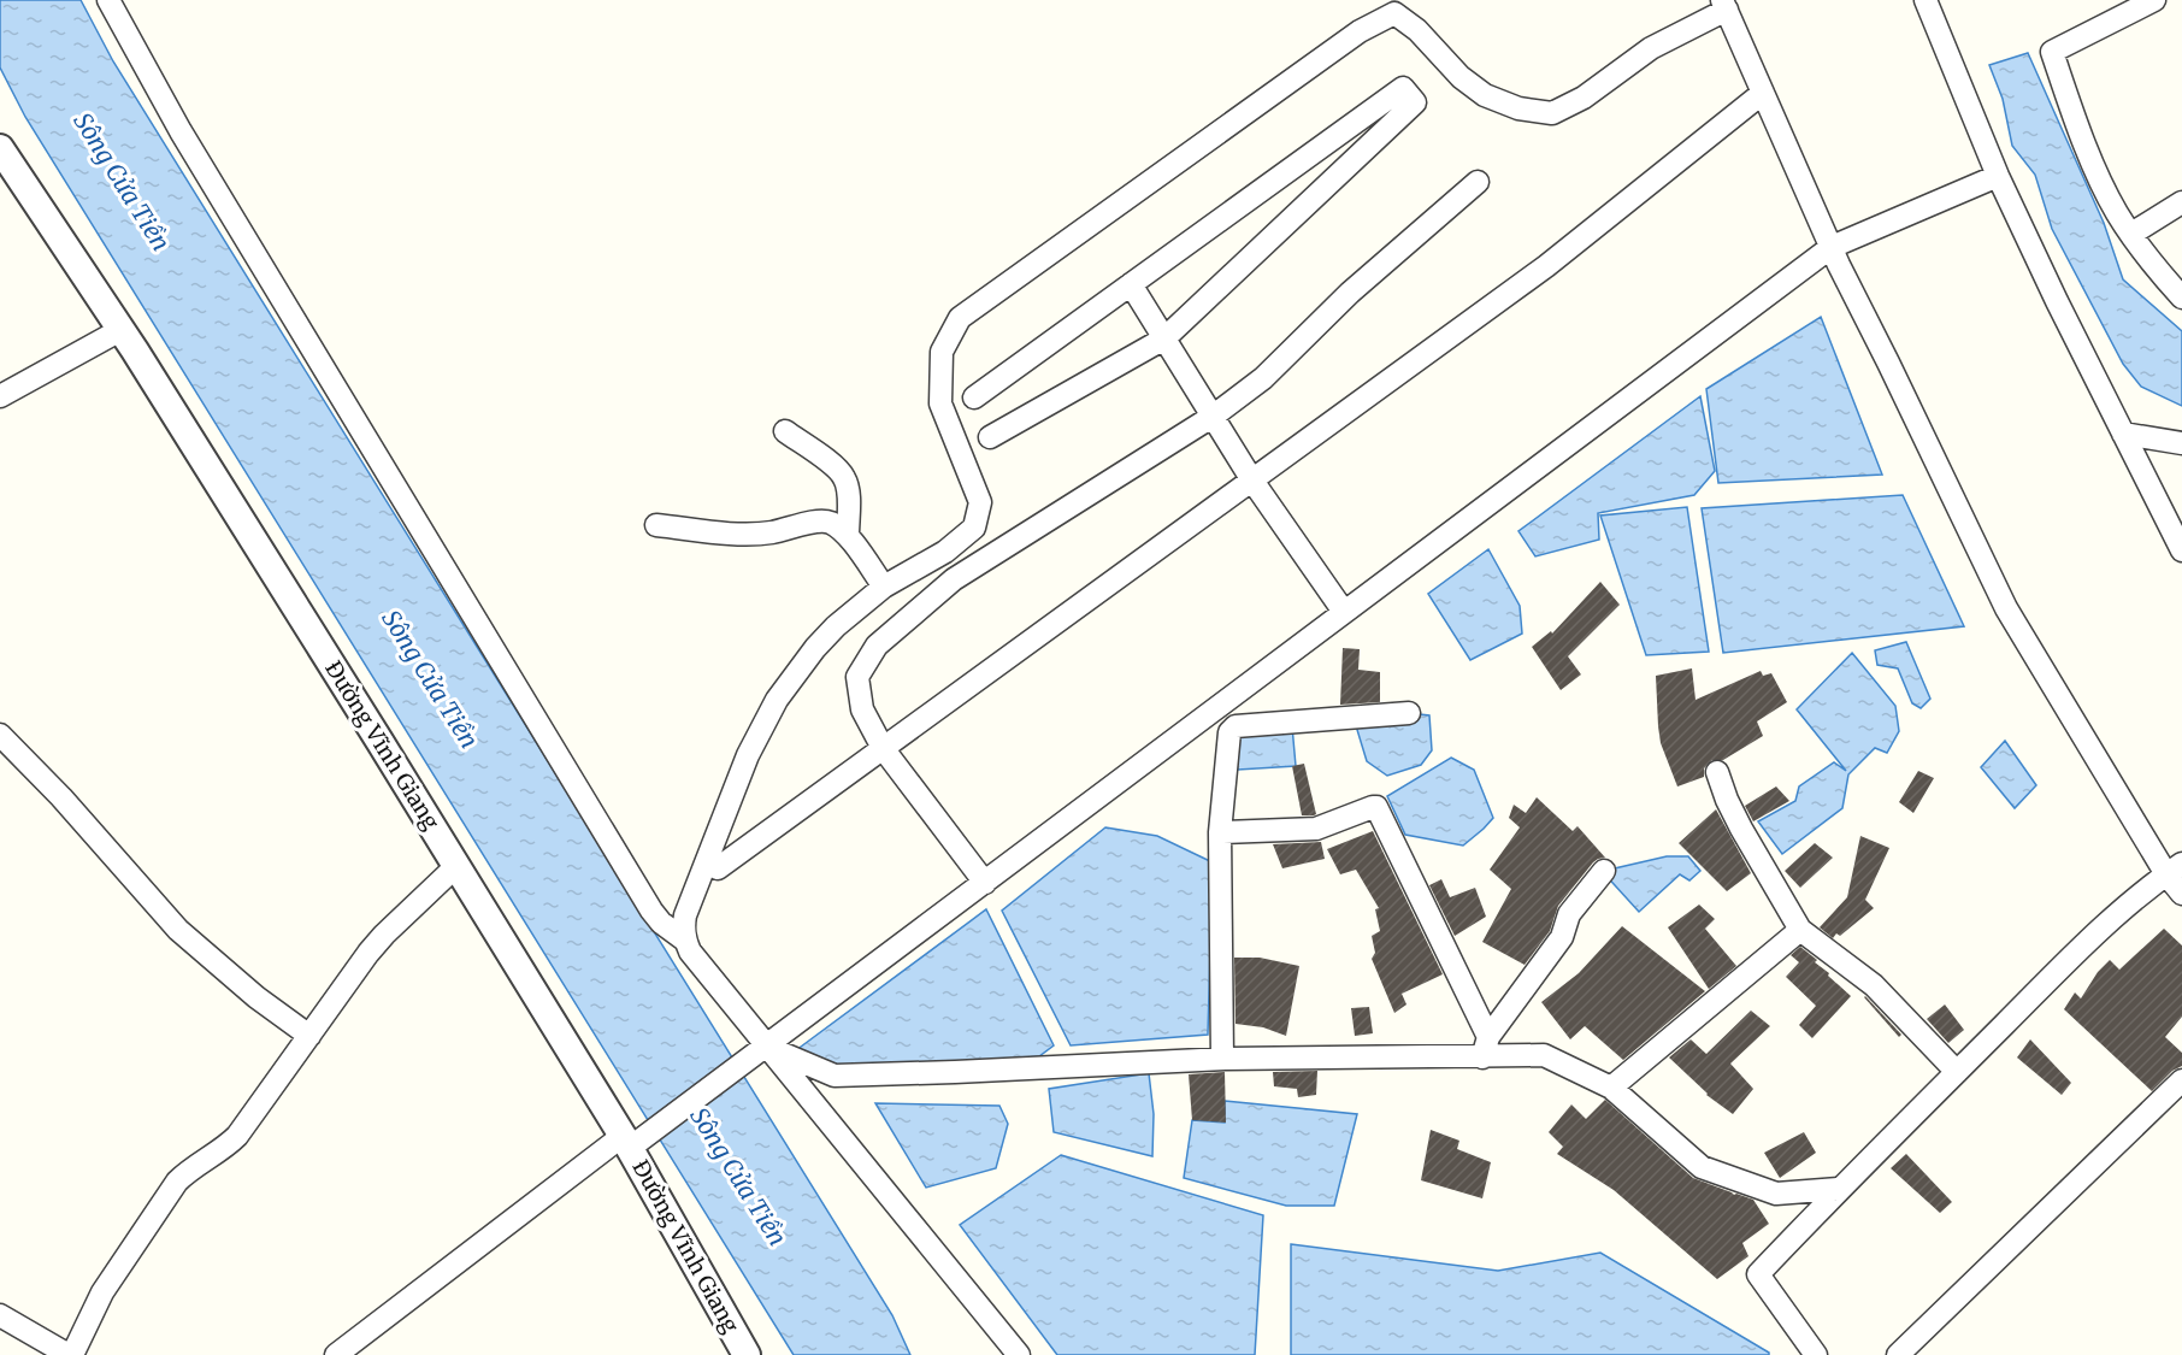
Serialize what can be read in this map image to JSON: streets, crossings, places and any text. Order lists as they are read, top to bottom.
{
  "streets": {
    "street": ["Đường Vĩnh Giang"]
  },
  "water": ["Sông Cửa Tiền"]
}
